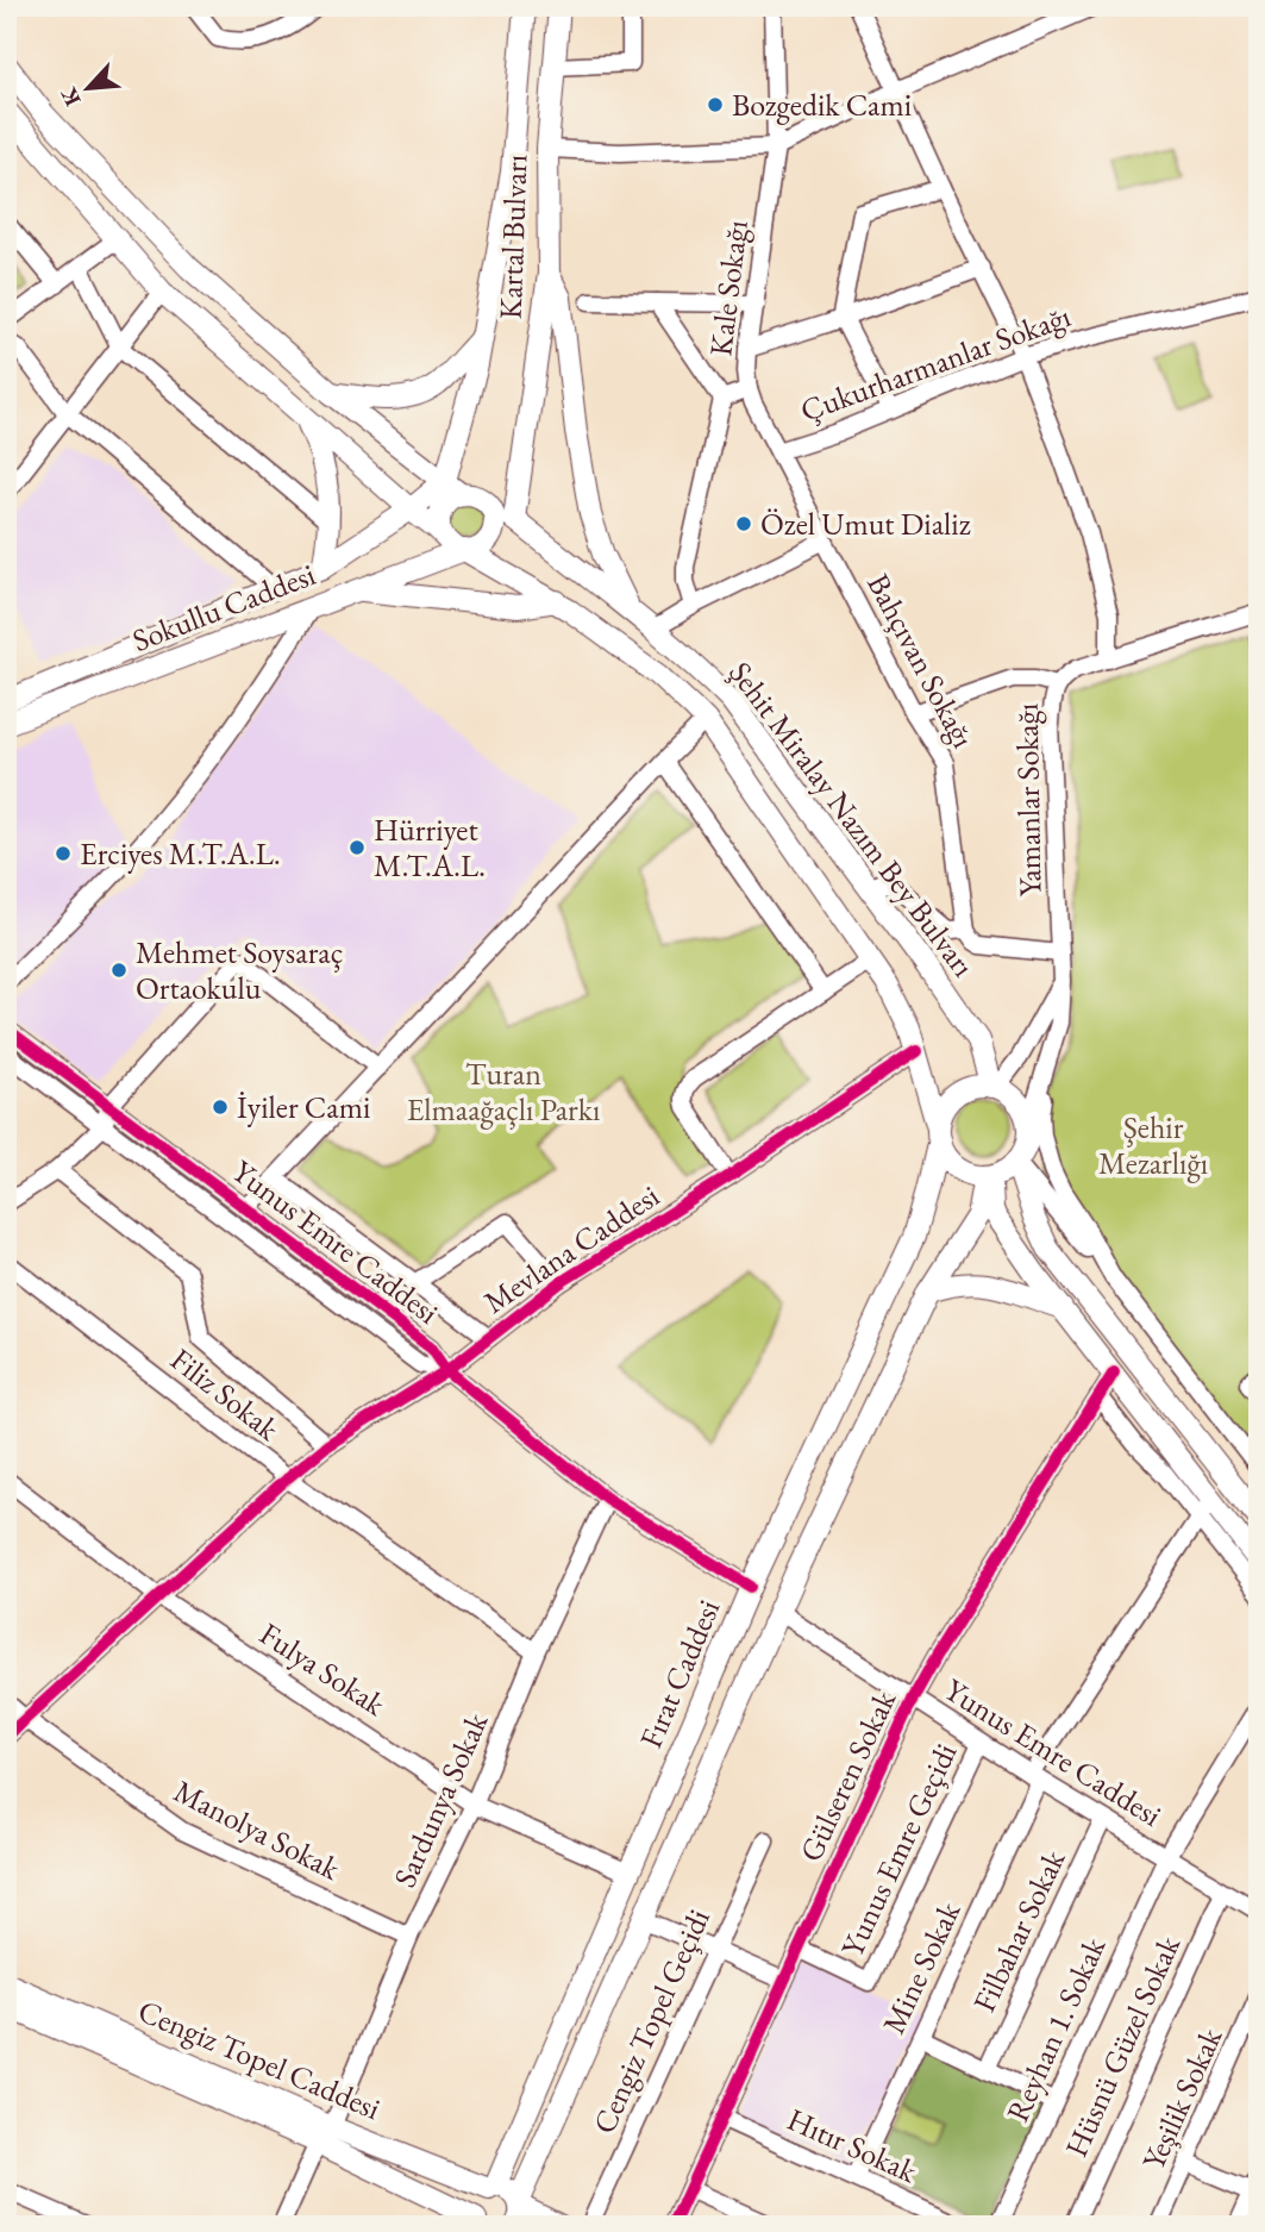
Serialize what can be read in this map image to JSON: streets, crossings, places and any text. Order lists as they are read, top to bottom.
{
  "streets": {
    "main road": [
      "Kartal Bulvarı",
      "Sokullu Caddesi",
      "Şehit Miralay Nazım Bey Bulvarı",
      "Fırat Caddesi",
      "Cengiz Topel Caddesi"
    ],
    "street": [
      "Kale Sokağı",
      "Çukurharmanlar Sokağı",
      "Bahçıvan Sokağı",
      "Yamanlar Sokağı",
      "Yunus Emre Caddesi",
      "Mevlana Caddesi",
      "Filiz Sokak",
      "Fulya Sokak",
      "Gülseren Sokak",
      "Sardunya Sokak",
      "Manolya Sokak",
      "Yunus Emre Geçidi",
      "Filbahar Sokak",
      "Mine Sokak",
      "Cengiz Topel Geçidi",
      "Reyhan 1. Sokak",
      "Hüsnü Güzel Sokak",
      "Yeşilik Sokak",
      "Hıtır Sokak"
    ]
  },
  "crossings": [
    ["Kartal Bulvarı", "Sokullu Caddesi"],
    ["Kartal Bulvarı", "Şehit Miralay Nazım Bey Bulvarı"],
    ["Kale Sokağı", "Bahçıvan Sokağı"],
    ["Çukurharmanlar Sokağı", "Bahçıvan Sokağı"],
    ["Sokullu Caddesi", "Şehit Miralay Nazım Bey Bulvarı"],
    ["Şehit Miralay Nazım Bey Bulvarı", "Mevlana Caddesi"],
    ["Şehit Miralay Nazım Bey Bulvarı", "Fırat Caddesi"],
    ["Yunus Emre Caddesi", "Mevlana Caddesi"],
    ["Yunus Emre Caddesi", "Fırat Caddesi"],
    ["Yunus Emre Caddesi", "Gülseren Sokak"],
    ["Yunus Emre Caddesi", "Sardunya Sokak"],
    ["Yunus Emre Caddesi", "Yunus Emre Geçidi"],
    ["Yunus Emre Caddesi", "Filbahar Sokak"],
    ["Yunus Emre Caddesi", "Mine Sokak"],
    ["Yunus Emre Caddesi", "Reyhan 1. Sokak"],
    ["Yunus Emre Caddesi", "Hüsnü Güzel Sokak"],
    ["Mevlana Caddesi", "Filiz Sokak"],
    ["Mevlana Caddesi", "Fulya Sokak"],
    ["Mevlana Caddesi", "Manolya Sokak"],
    ["Filiz Sokak", "Sardunya Sokak"],
    ["Fulya Sokak", "Fırat Caddesi"],
    ["Fulya Sokak", "Sardunya Sokak"],
    ["Fırat Caddesi", "Cengiz Topel Caddesi"],
    ["Gülseren Sokak", "Yunus Emre Geçidi"],
    ["Gülseren Sokak", "Hıtır Sokak"],
    ["Sardunya Sokak", "Manolya Sokak"],
    ["Sardunya Sokak", "Cengiz Topel Caddesi"],
    ["Mine Sokak", "Hıtır Sokak"]
  ],
  "parks": ["Turan Elmaağaçlı Parkı", "Şehir Mezarlığı"],
  "places": [
    "Bozgedik Cami",
    "Özel Umut Dializ",
    "Hürriyet M.T.A.L.",
    "Erciyes M.T.A.L.",
    "Mehmet Soysaraç Ortaokulu",
    "İyiler Cami"
  ],
  "north": "bottom left"
}
